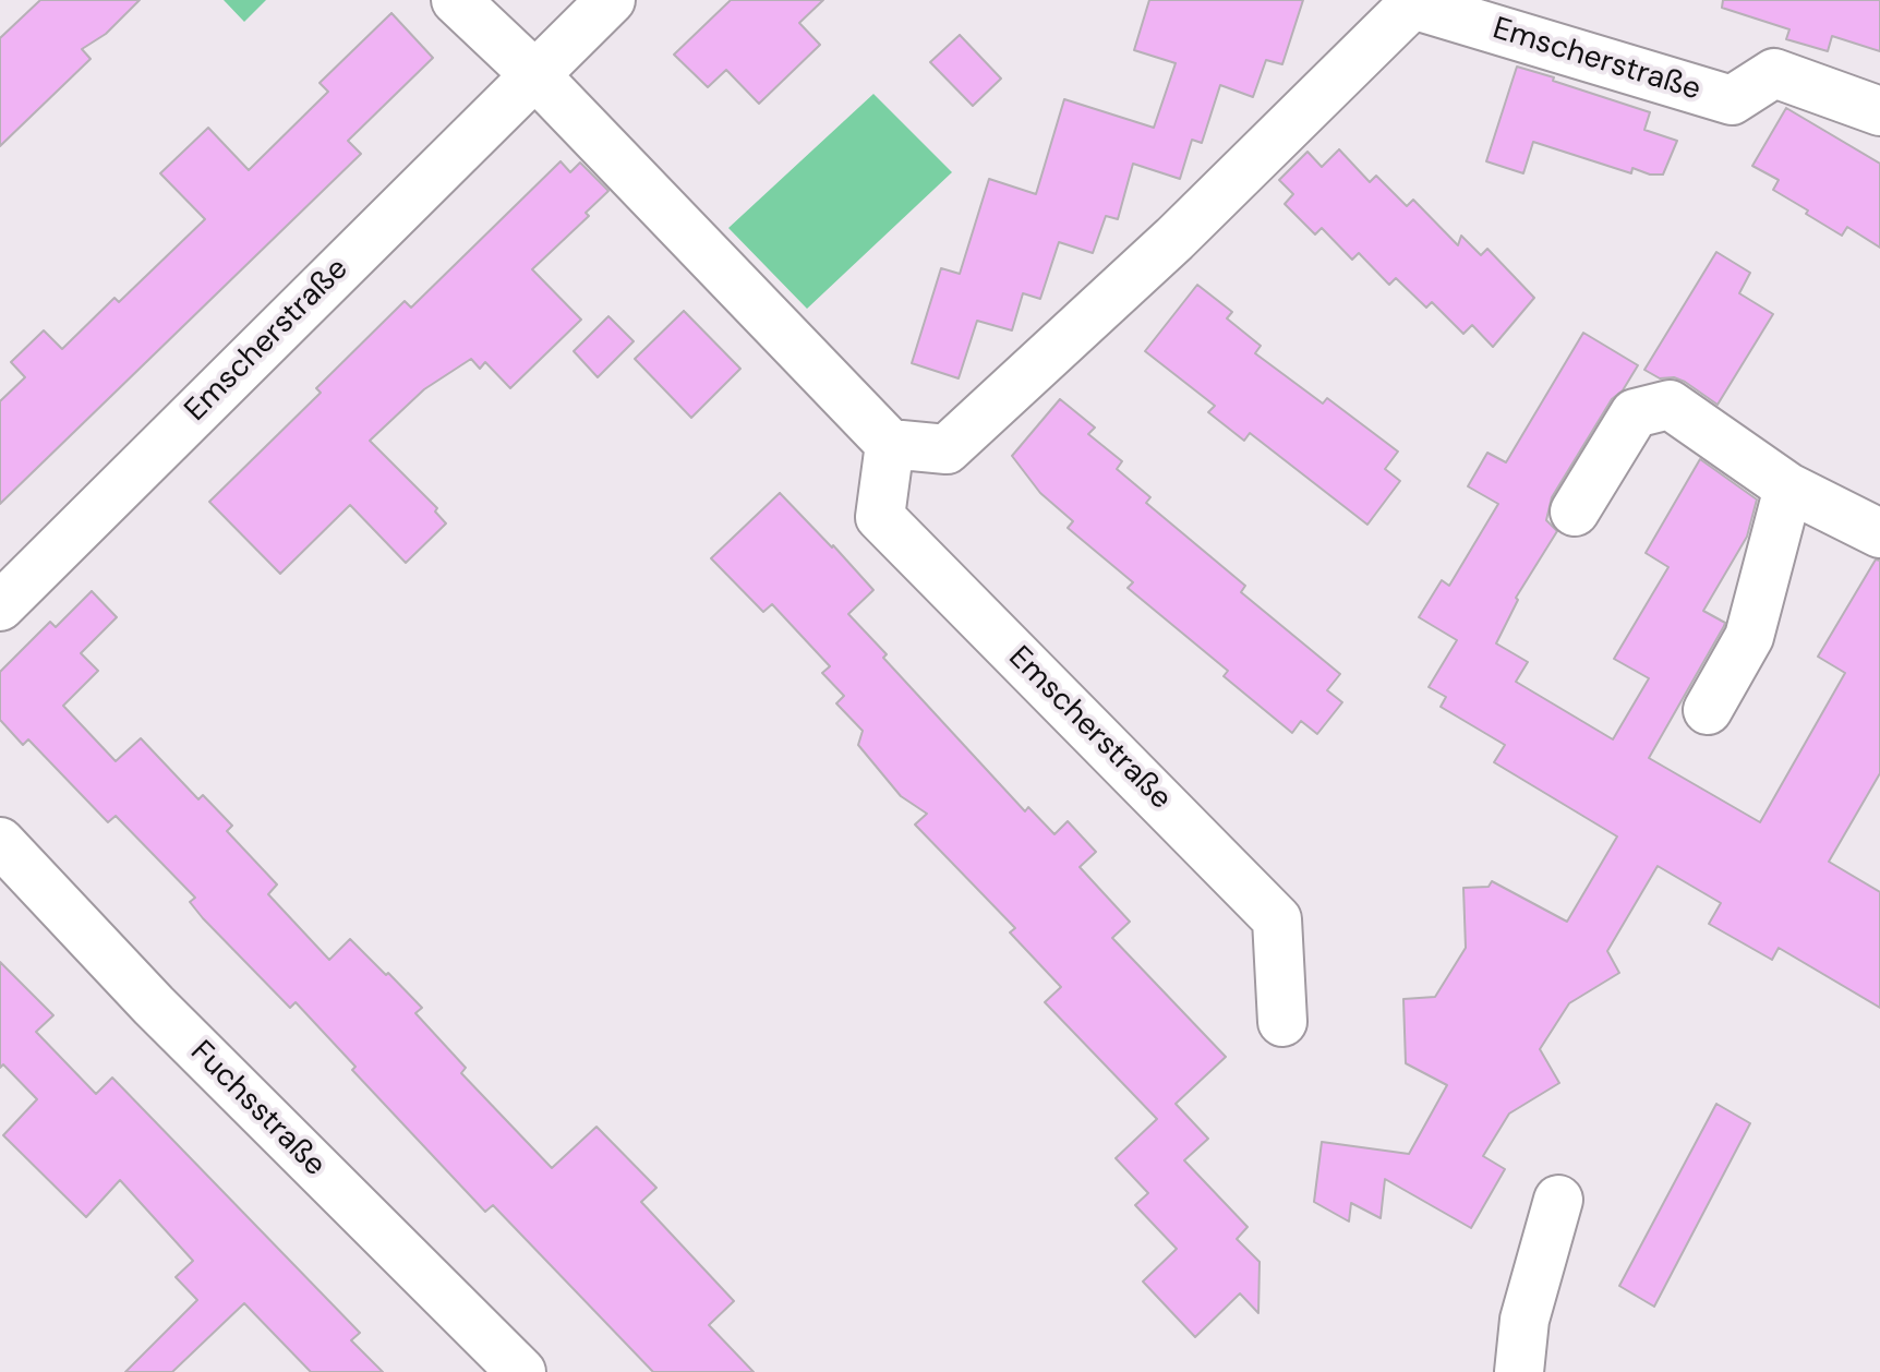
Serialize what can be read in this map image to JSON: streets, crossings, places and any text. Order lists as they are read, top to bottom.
{
  "streets": {
    "street": ["Emscherstraße", "Fuchsstraße"]
  }
}
